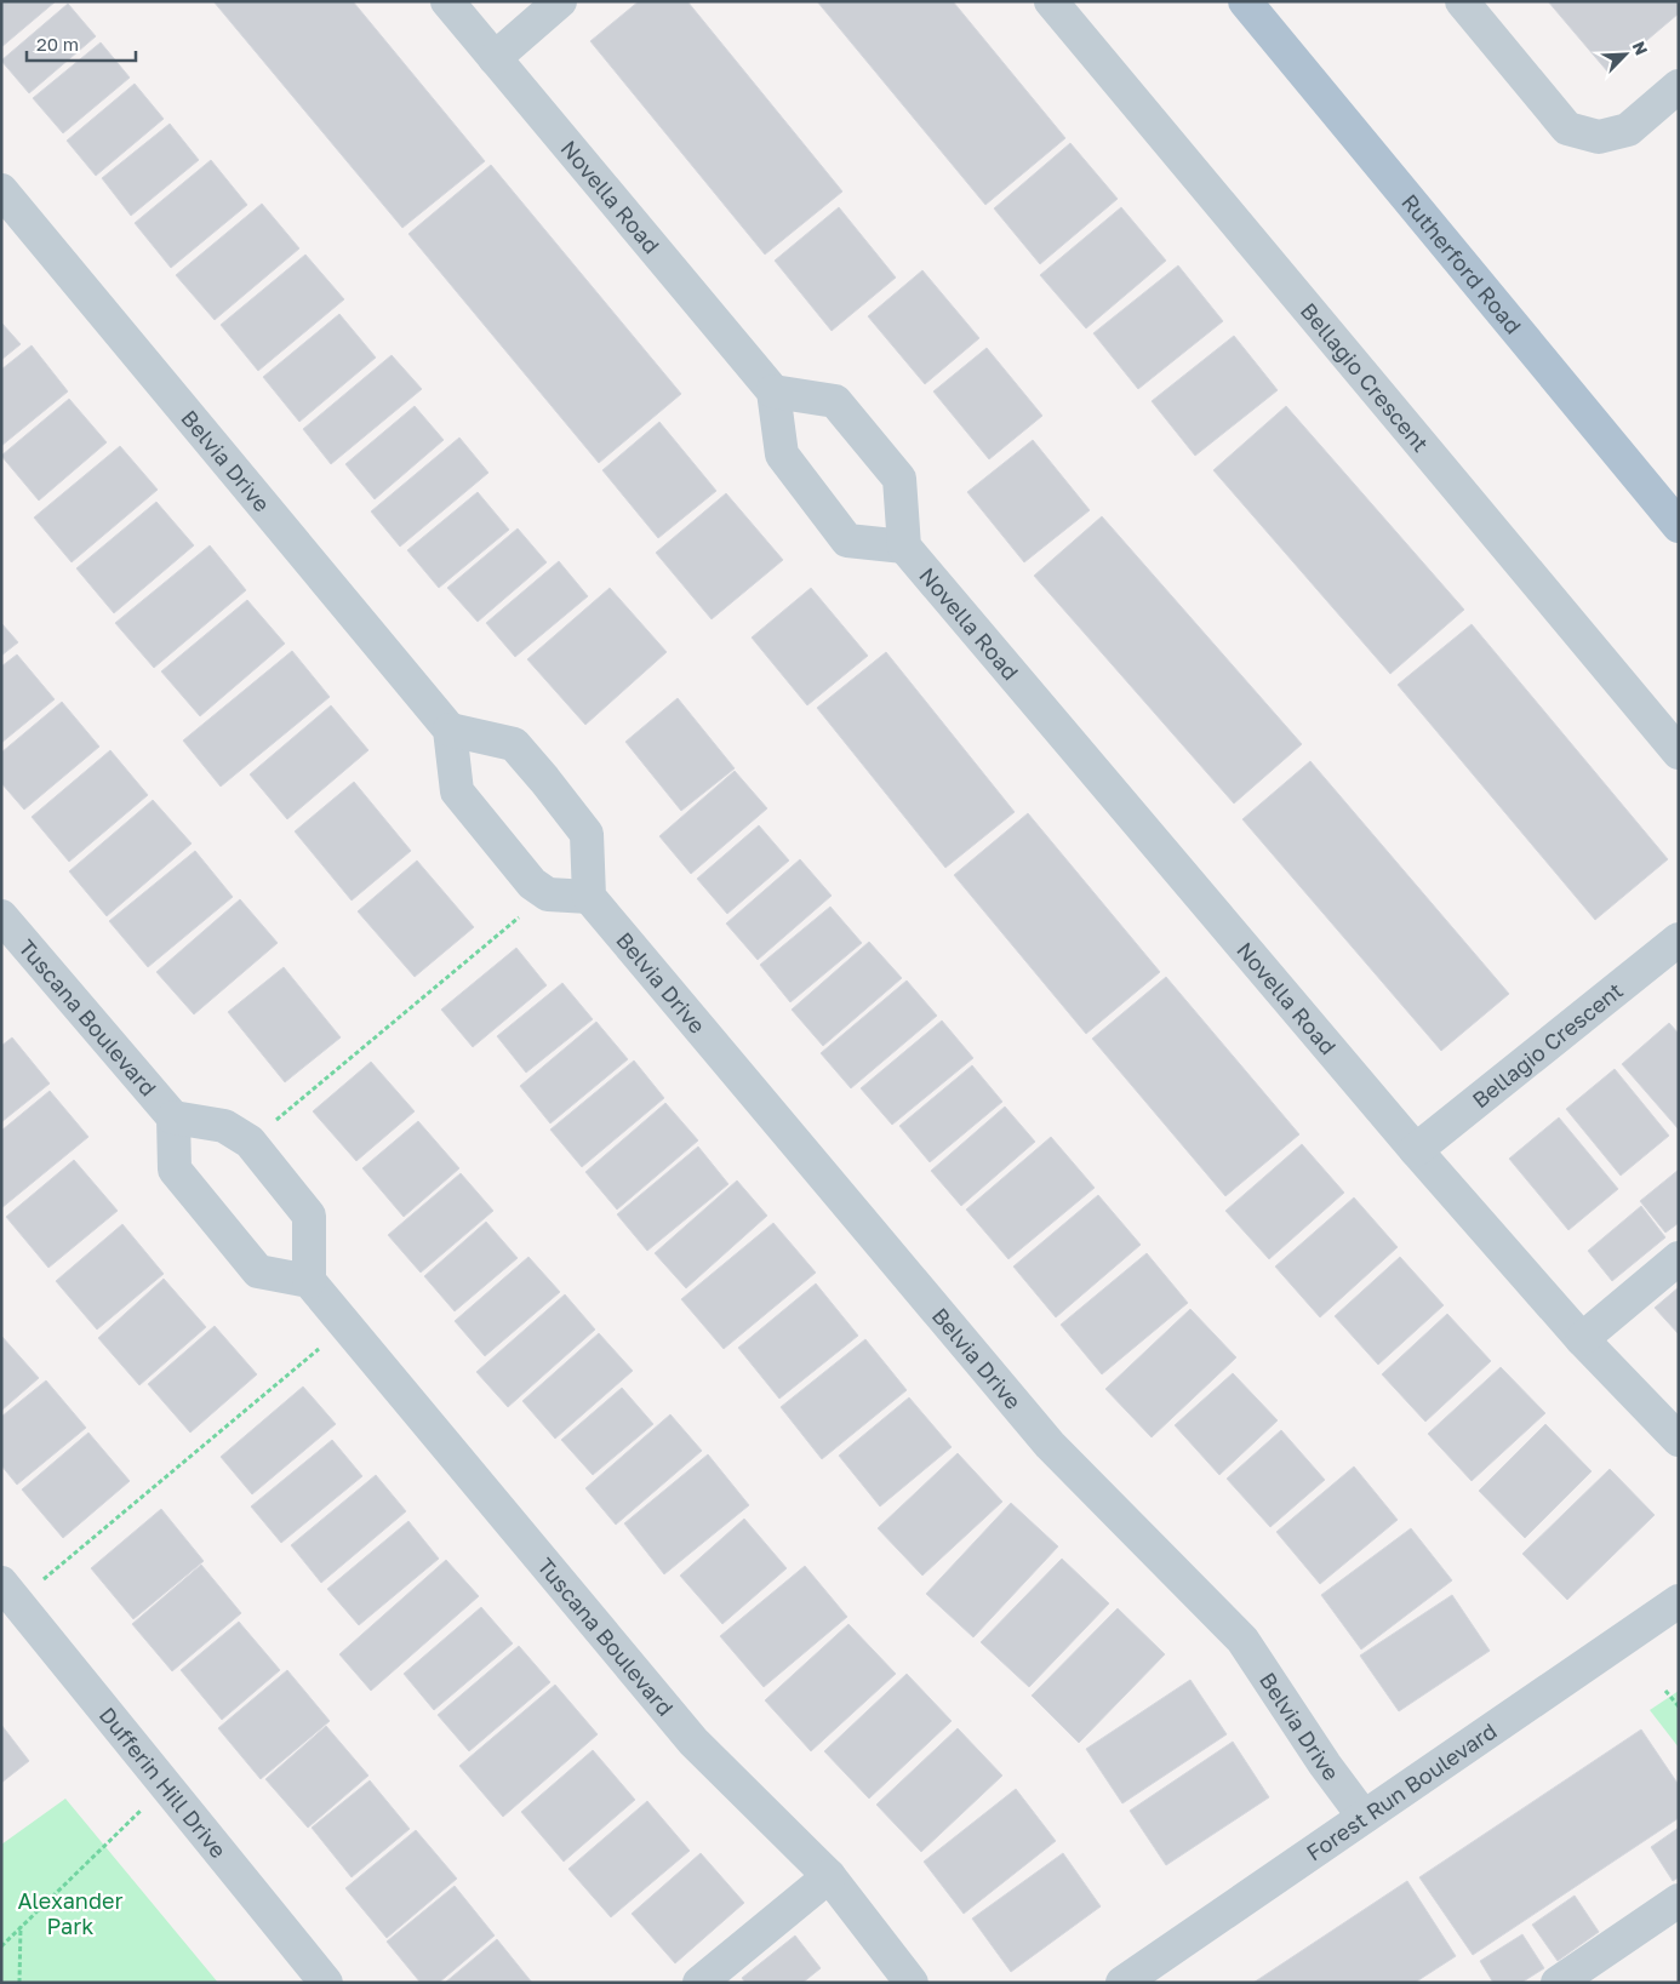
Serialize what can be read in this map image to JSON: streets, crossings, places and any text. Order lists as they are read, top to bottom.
{
  "streets": {
    "main road": ["Rutherford Road"],
    "street": [
      "Novella Road",
      "Bellagio Crescent",
      "Belvia Drive",
      "Tuscana Boulevard",
      "Dufferin Hill Drive",
      "Forest Run Boulevard"
    ]
  },
  "crossings": [
    ["Novella Road", "Bellagio Crescent"],
    ["Belvia Drive", "Forest Run Boulevard"]
  ],
  "parks": ["Alexander Park"],
  "scale_bar": "20 m",
  "north": "top right"
}
